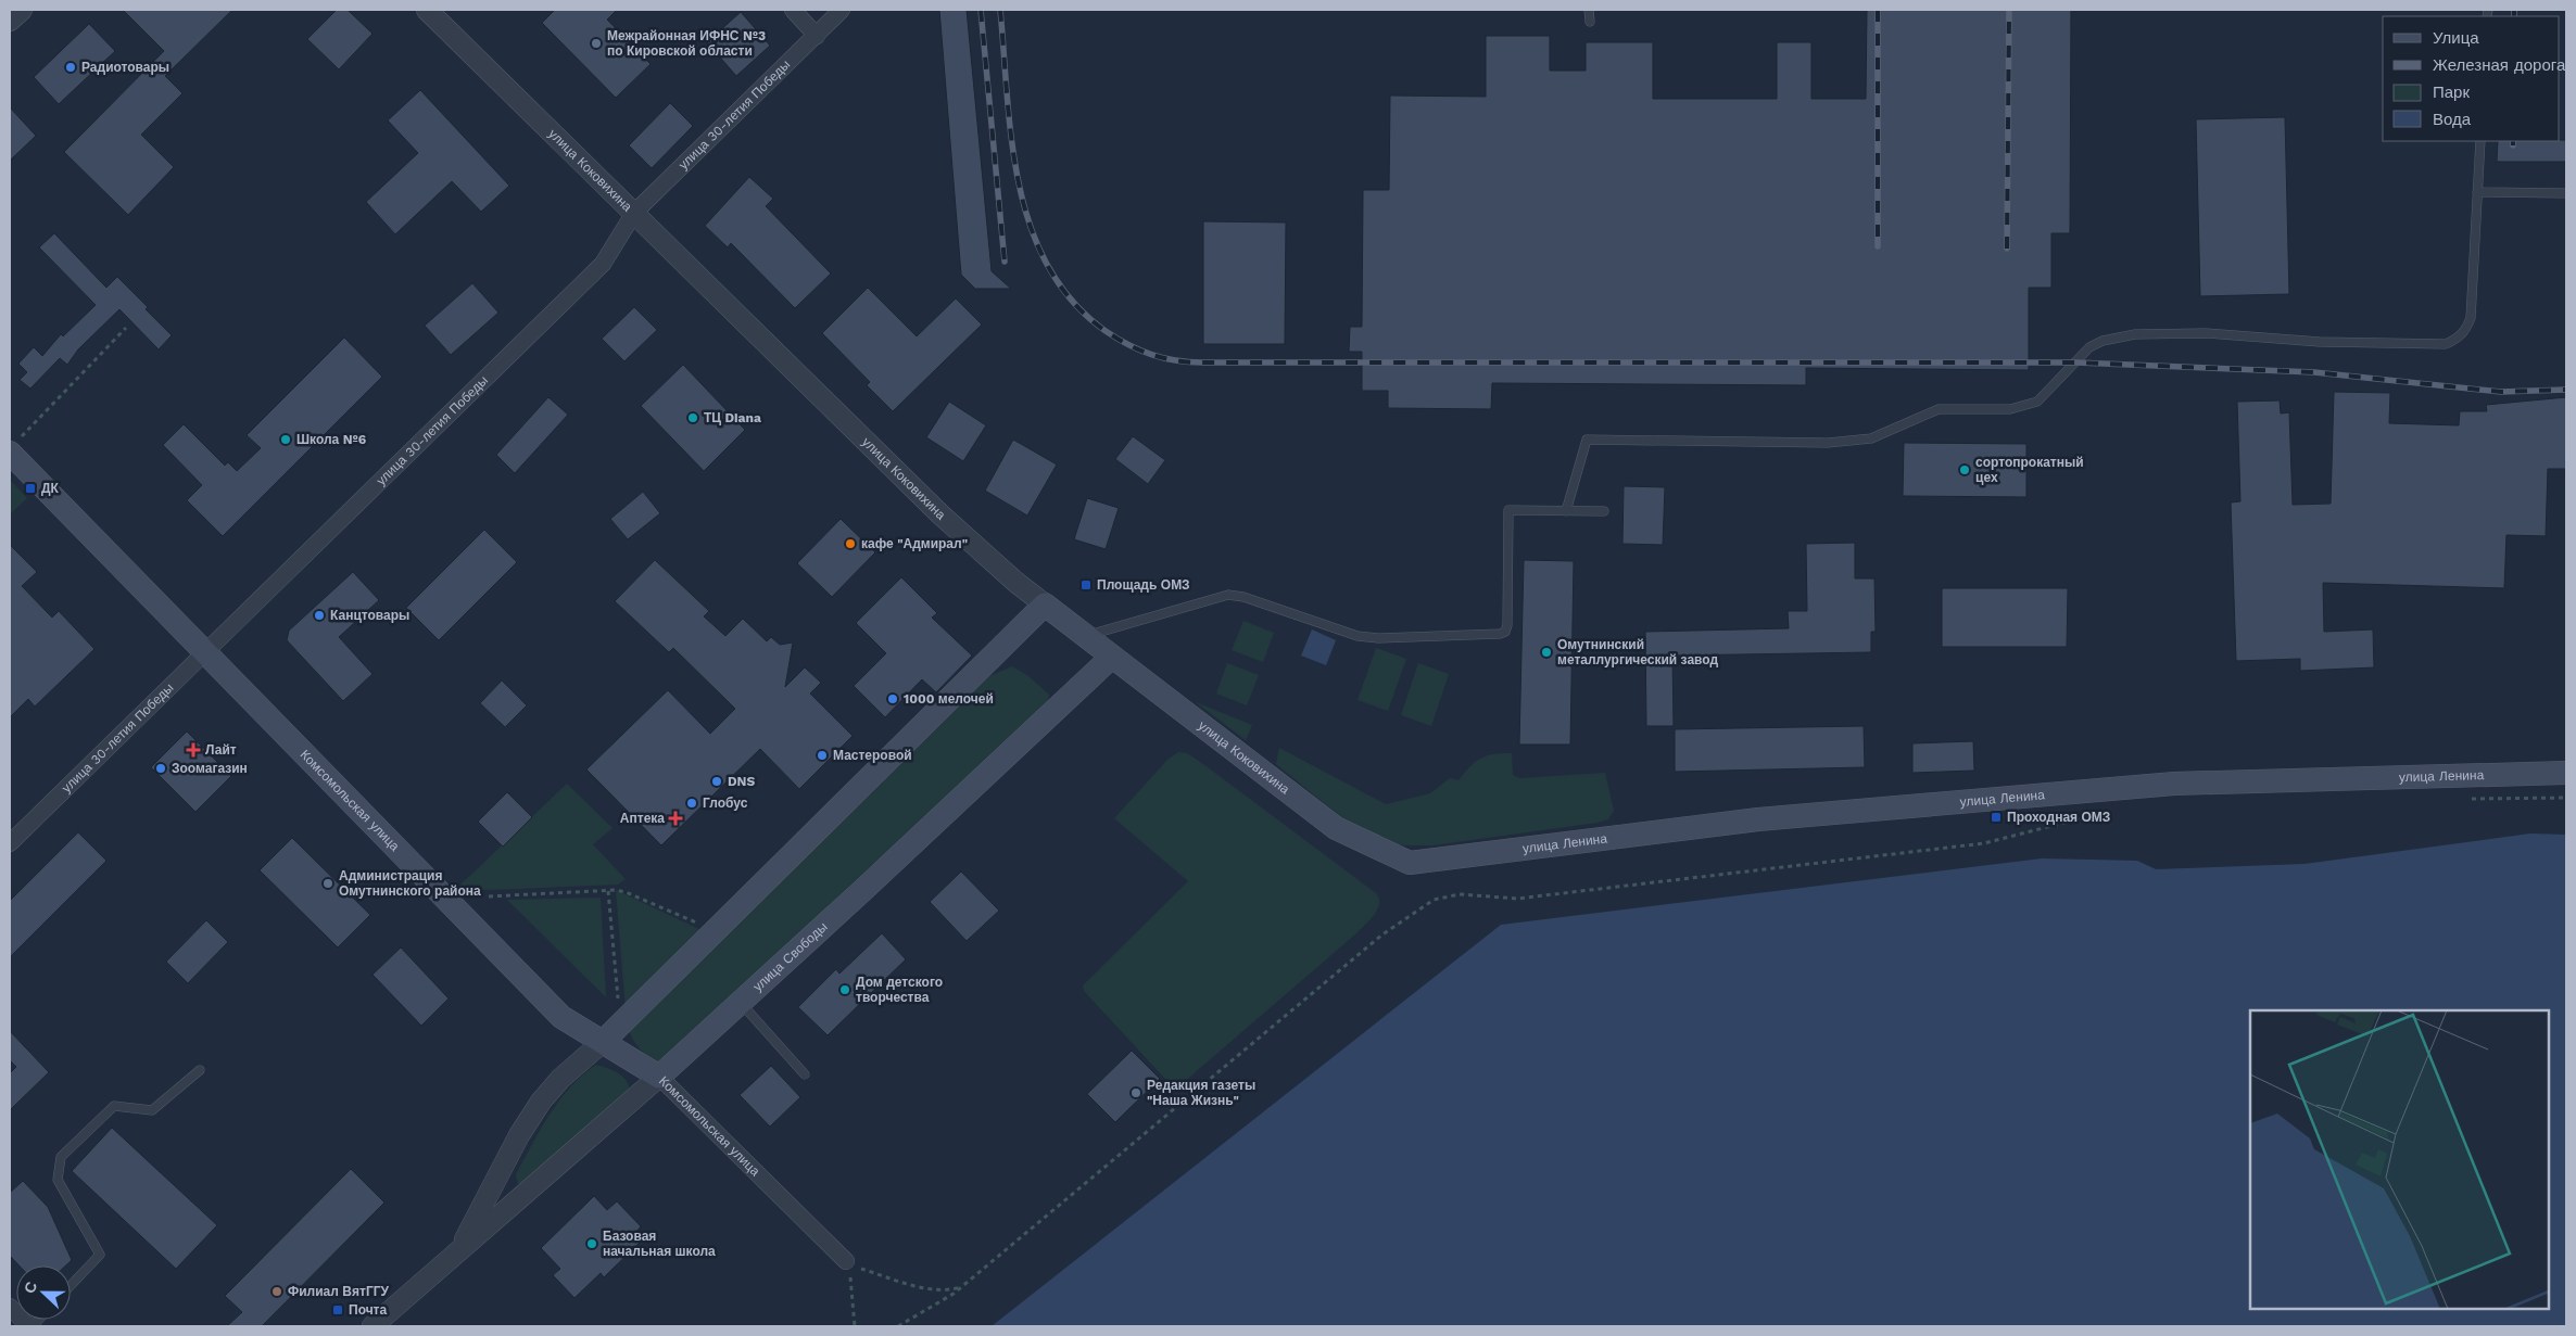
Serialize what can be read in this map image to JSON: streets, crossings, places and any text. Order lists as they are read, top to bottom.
{
  "streets": {
    "main road": [
      "улица Коковихина",
      "улица Ленина",
      "Комсомольская улица",
      "улица Свободы"
    ],
    "street": ["улица 30-летия Победы"]
  },
  "crossings": [
    ["улица 30-летия Победы", "улица Коковихина"],
    ["улица 30-летия Победы", "Комсомольская улица"],
    ["улица Коковихина", "улица Ленина"],
    ["улица Коковихина", "улица Свободы"],
    ["Комсомольская улица", "улица Свободы"]
  ],
  "places": {
    "other": [
      "Межрайонная ИФНС №3 по Кировской области",
      "Радиотовары",
      "ТЦ Diana",
      "Школа №6",
      "сортопрокатный цех",
      "кафе \"Адмирал\"",
      "Канцтовары",
      "Омутнинский металлургический завод",
      "1000 мелочей",
      "Мастеровой",
      "Зоомагазин",
      "DNS",
      "Глобус",
      "Администрация Омутнинского района",
      "Дом детского творчества",
      "Редакция газеты \"Наша Жизнь\"",
      "Базовая начальная школа",
      "Филиал ВятГГУ"
    ],
    "transit": [
      "ДК",
      "Площадь ОМЗ",
      "Проходная ОМЗ",
      "Почта"
    ],
    "health": ["Лайт", "Аптека"]
  },
  "legend": [
    "Улица",
    "Железная дорога",
    "Парк",
    "Вода"
  ],
  "north": "left"
}
